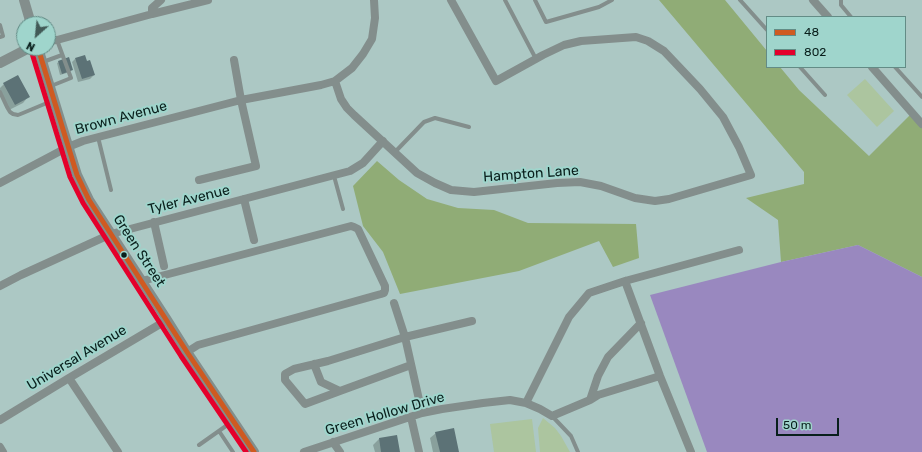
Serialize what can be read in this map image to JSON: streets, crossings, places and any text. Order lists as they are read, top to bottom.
{
  "streets": {
    "street": [
      "Brown Avenue",
      "Hampton Lane",
      "Tyler Avenue",
      "Green Street",
      "Universal Avenue",
      "Green Hollow Drive"
    ]
  },
  "crossings": [
    ["Brown Avenue", "Hampton Lane"],
    ["Brown Avenue", "Green Street"],
    ["Hampton Lane", "Tyler Avenue"],
    ["Tyler Avenue", "Green Street"],
    ["Green Street", "Universal Avenue"]
  ],
  "lines": ["transit line 48", "transit line 802"],
  "legend": ["48", "802"],
  "scale_bar": "50 m",
  "north": "bottom left"
}
